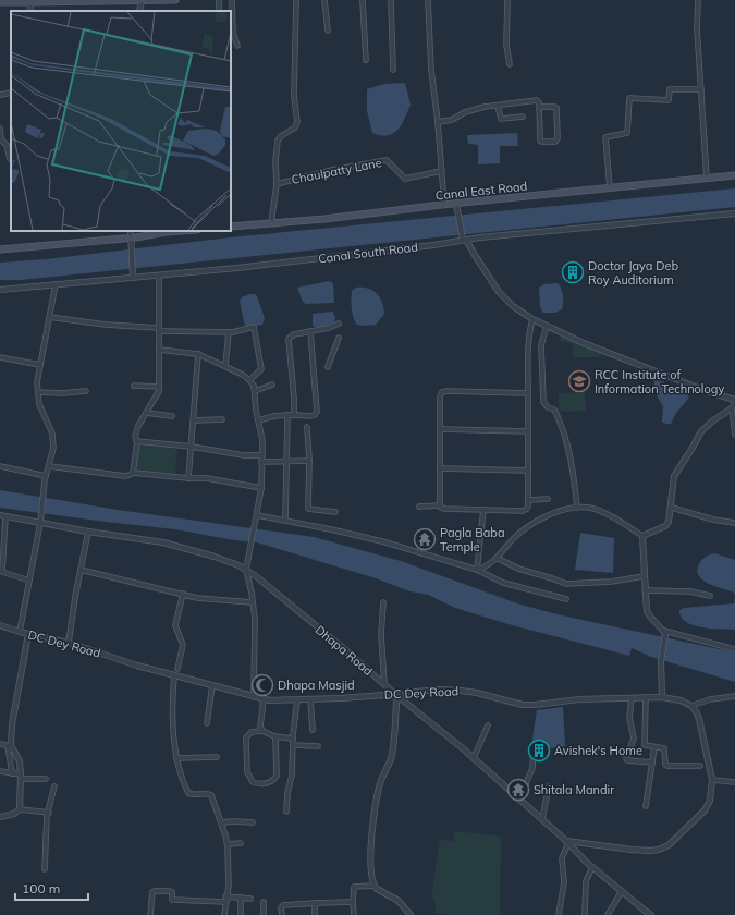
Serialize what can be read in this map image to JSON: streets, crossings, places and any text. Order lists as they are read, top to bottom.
{
  "streets": {
    "main road": ["Canal East Road"],
    "street": [
      "Chaulpatty Lane",
      "Canal South Road",
      "DC Dey Road",
      "Dhapa Road"
    ]
  },
  "crossings": [
    ["DC Dey Road", "Dhapa Road"]
  ],
  "places": {
    "building": ["Doctor Jaya Deb Roy Auditorium", "Avishek's Home"],
    "school or university": ["RCC Institute of Information Technology"],
    "temple": ["Pagla Baba Temple", "Shitala Mandir"],
    "mosque": ["Dhapa Masjid"]
  },
  "scale_bar": "100 m"
}
